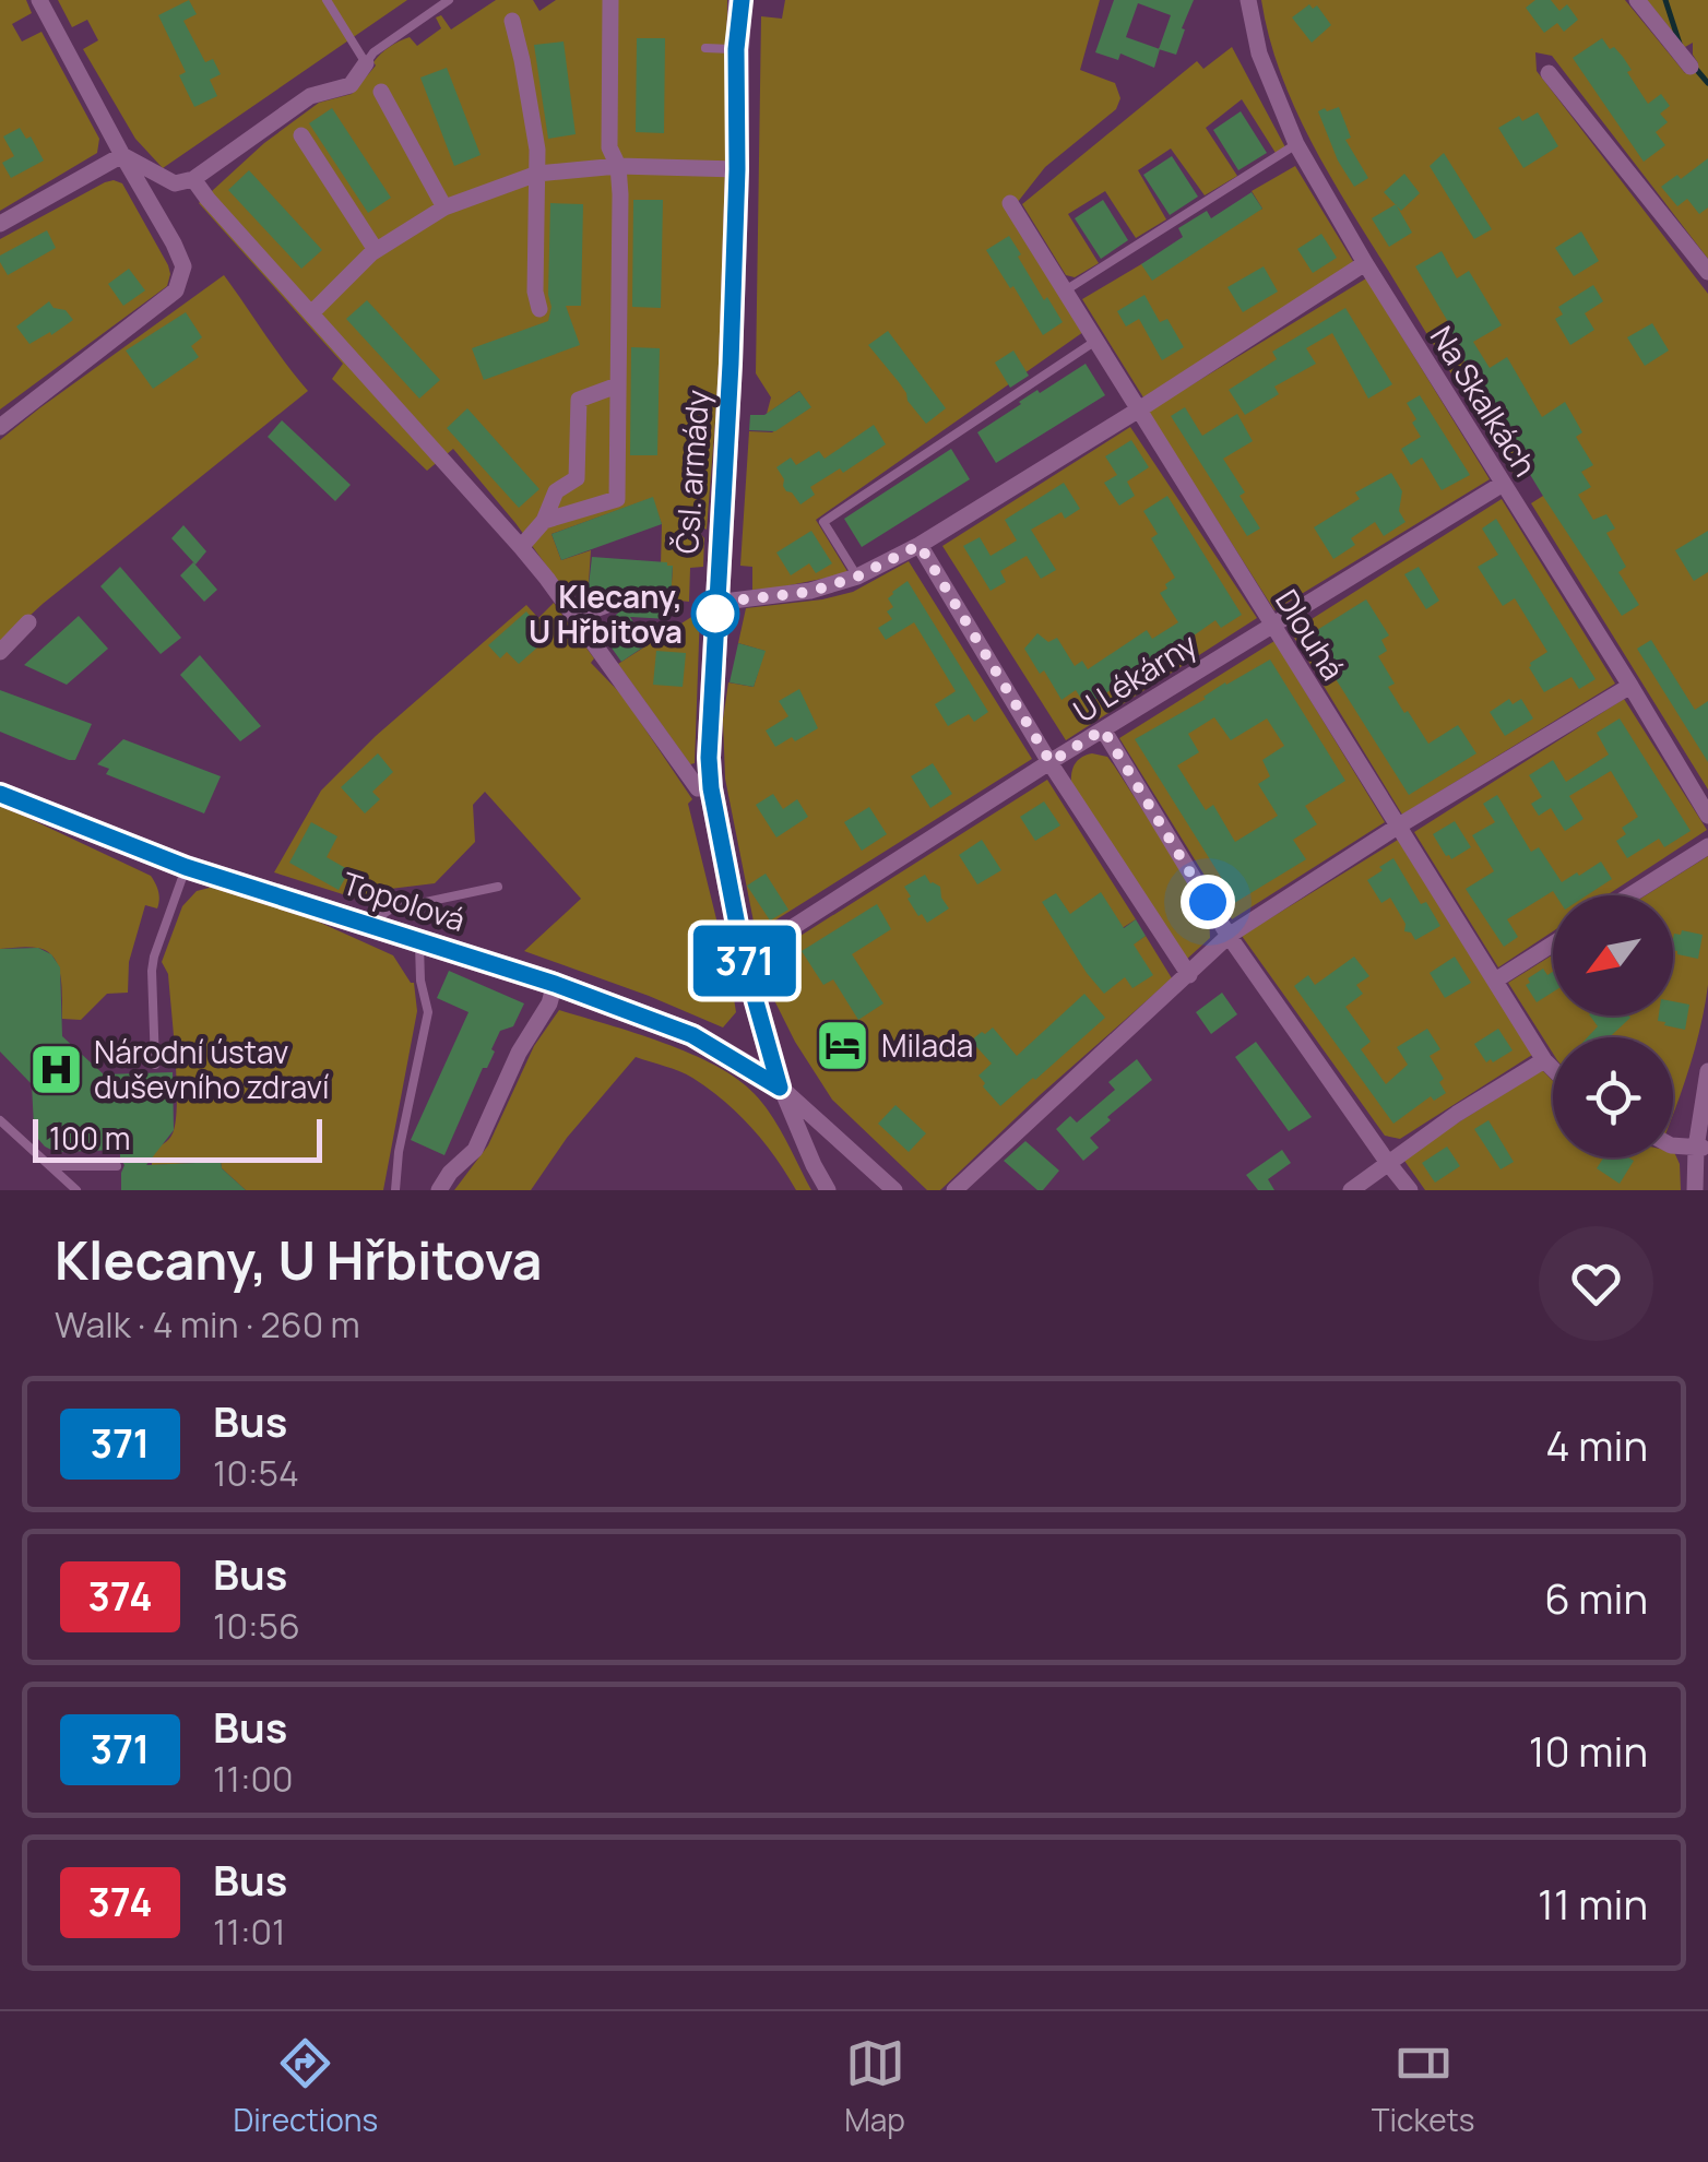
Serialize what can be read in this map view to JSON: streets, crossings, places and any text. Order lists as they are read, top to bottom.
{
  "streets": {
    "street": [
      "Na Skalkách",
      "Čsl. armády",
      "Dlouhá",
      "U Lékárny",
      "Topolová"
    ]
  },
  "crossings": [
    ["Na Skalkách", "U Lékárny"],
    ["Čsl. armády", "U Lékárny"],
    ["Čsl. armády", "Topolová"],
    ["Dlouhá", "U Lékárny"]
  ],
  "places": {
    "other": ["Klecany, U Hřbitova"],
    "hotel": ["Milada"],
    "hospital": ["Národní ústav duševního zdraví"]
  },
  "lines": ["bus line 371"],
  "scale_bar": "100 m",
  "north": "bottom left",
  "page": {
    "on_map": "371",
    "scale": "100 m",
    "heading": ["Klecany, U Hřbitova", "Walk · 4 min · 260 m"],
    "list": [
      {
        "mark": "371",
        "name": "Bus",
        "note": "10:54",
        "value": "4 min"
      },
      {
        "mark": "374",
        "name": "Bus",
        "note": "10:56",
        "value": "6 min"
      },
      {
        "mark": "371",
        "name": "Bus",
        "note": "11:00",
        "value": "10 min"
      },
      {
        "mark": "374",
        "name": "Bus",
        "note": "11:01",
        "value": "11 min"
      }
    ],
    "tabs": ["Directions", "Map", "Tickets"]
  }
}
